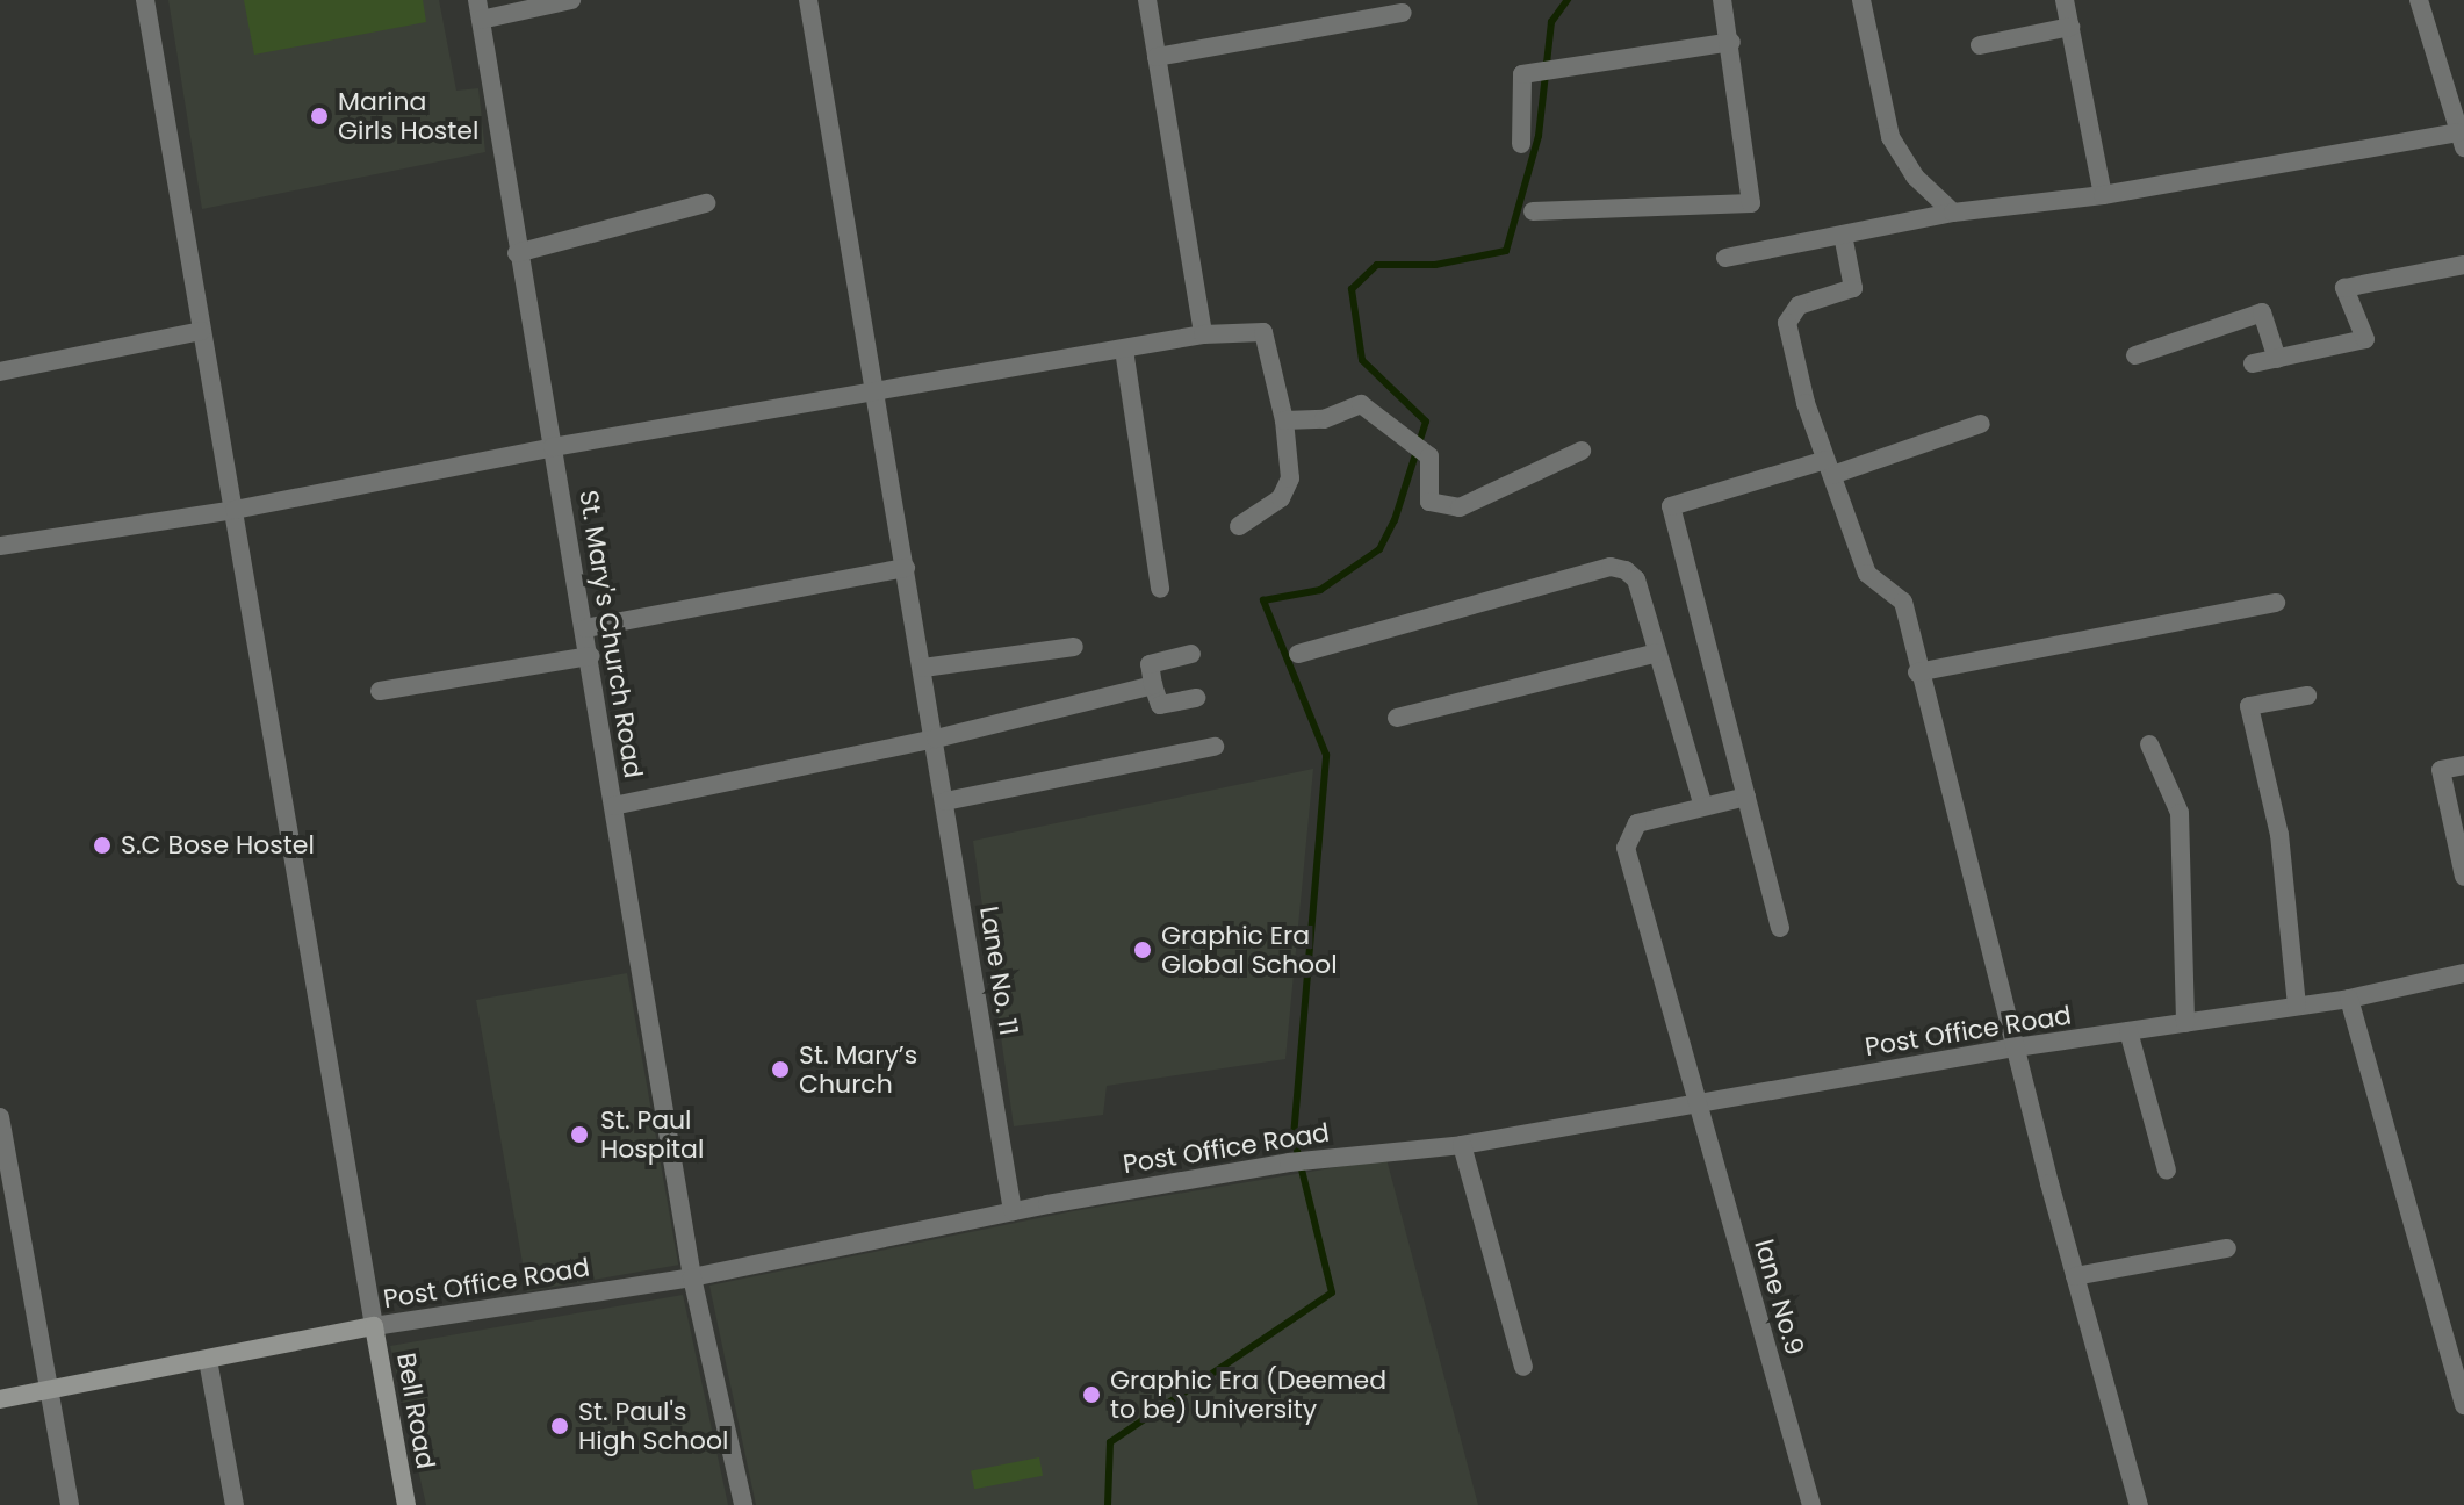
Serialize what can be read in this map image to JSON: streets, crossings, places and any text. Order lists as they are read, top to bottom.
{
  "streets": {
    "street": [
      "St. Mary's Church Road",
      "Lane No. 11",
      "Post Office Road",
      "lane No.9",
      "Bell Road"
    ]
  },
  "crossings": [
    ["St. Mary's Church Road", "Post Office Road"],
    ["Lane No. 11", "Post Office Road"],
    ["Post Office Road", "lane No.9"],
    ["Post Office Road", "Bell Road"]
  ],
  "places": [
    "Marina Girls Hostel",
    "S.C Bose Hostel",
    "Graphic Era Global School",
    "St. Mary’s Church",
    "St. Paul Hospital",
    "Graphic Era (Deemed to be) University",
    "St. Paul's High School"
  ]
}
